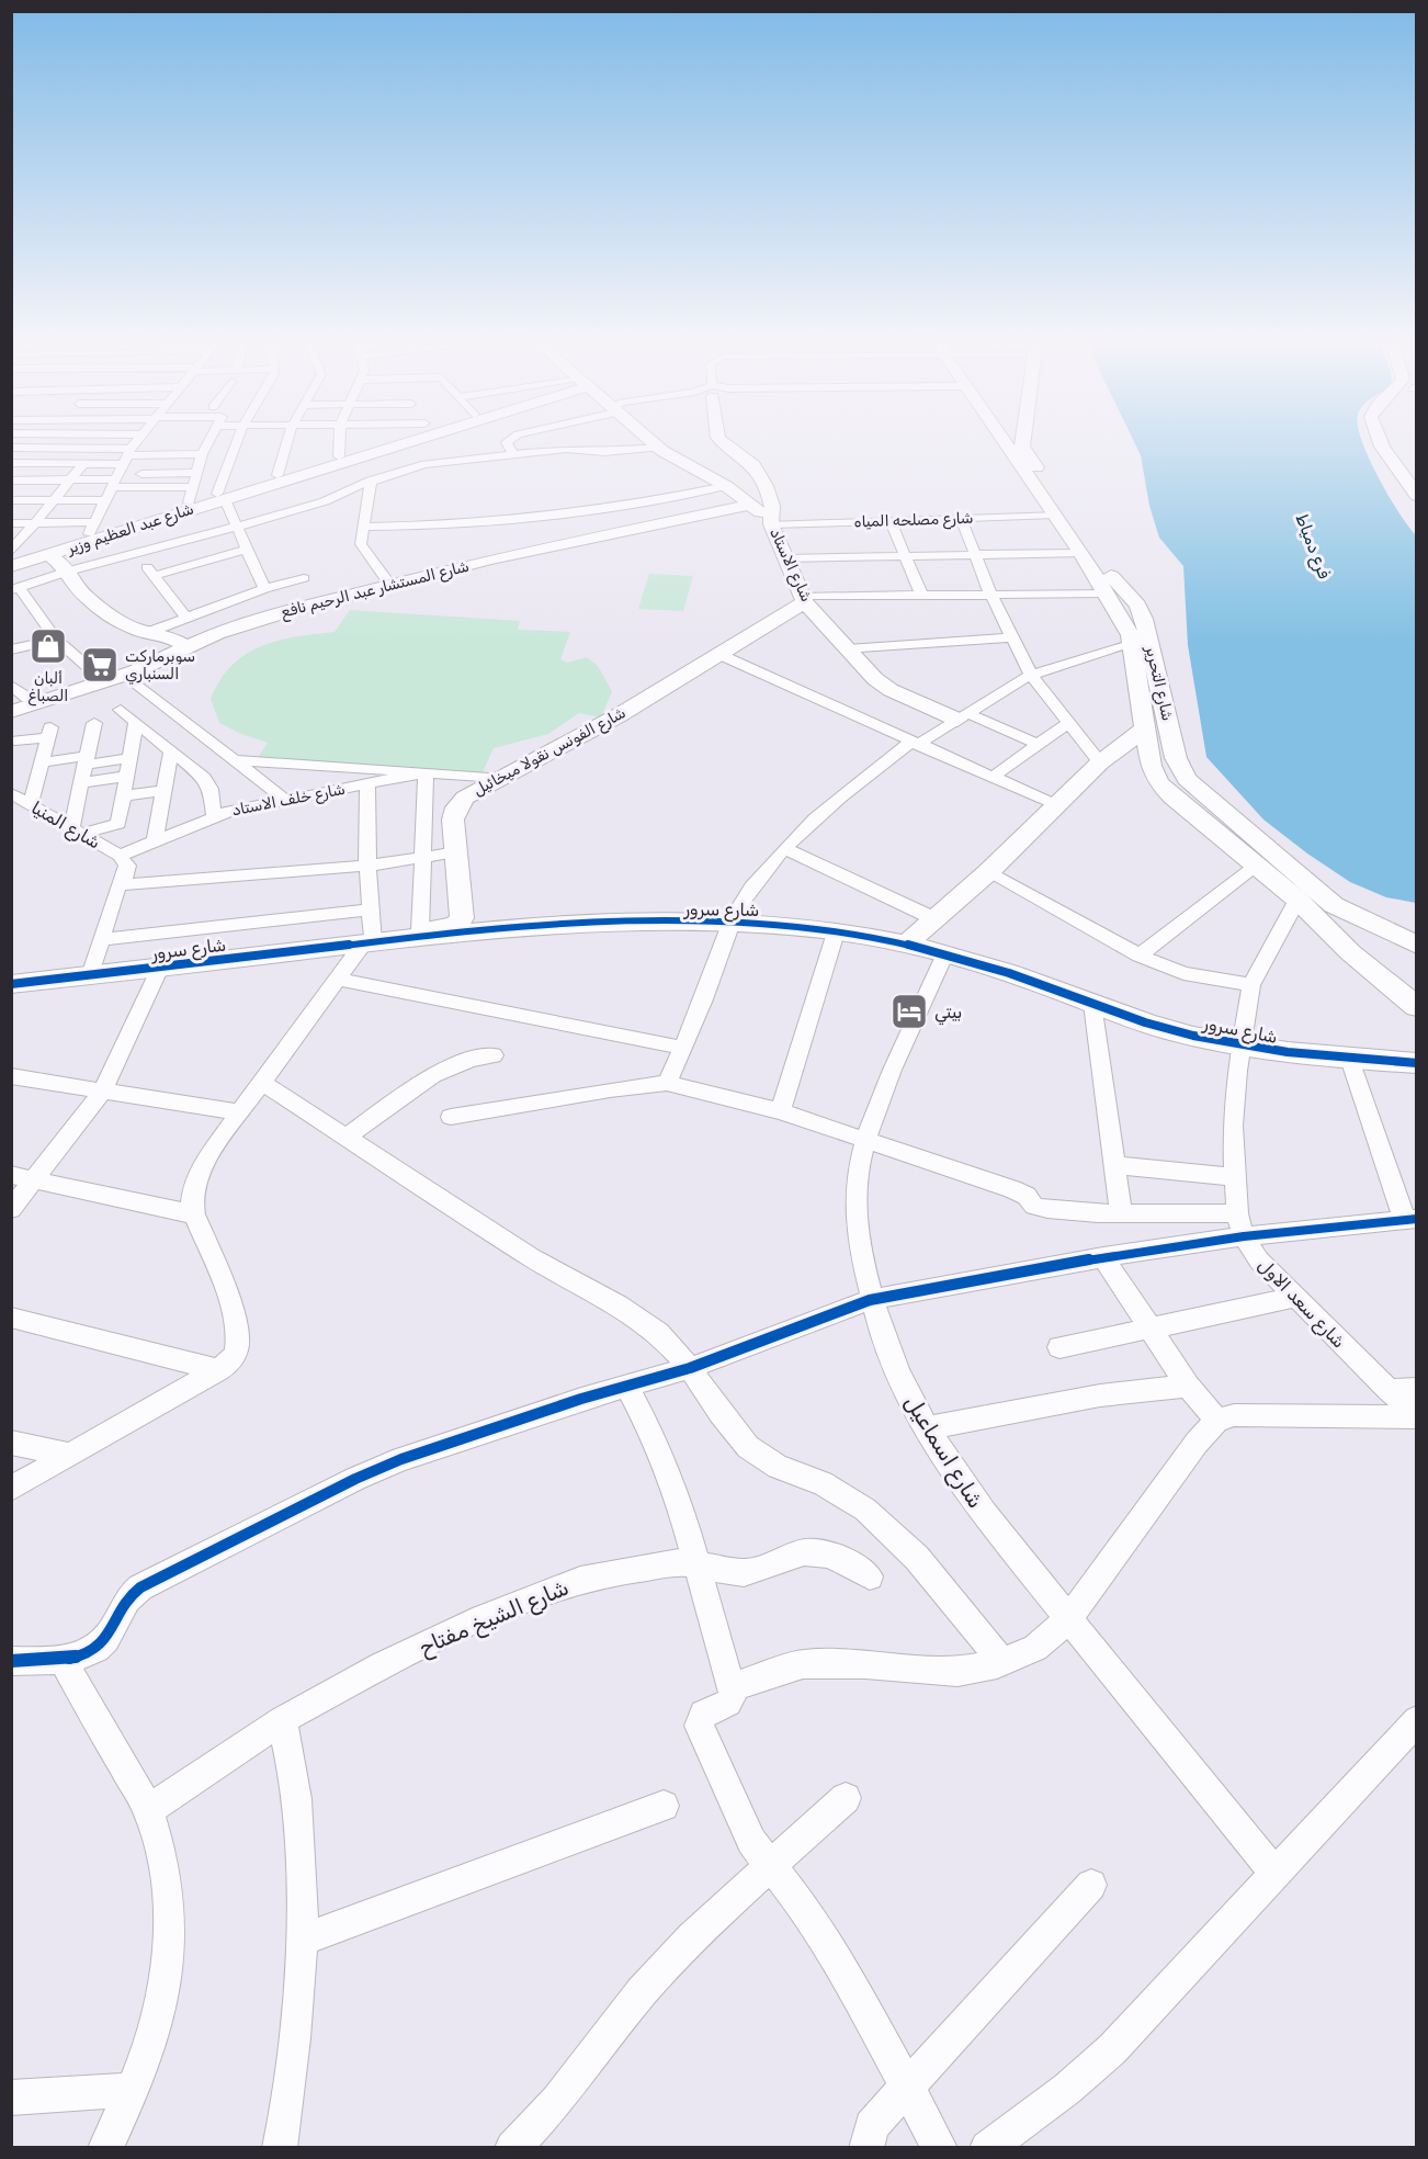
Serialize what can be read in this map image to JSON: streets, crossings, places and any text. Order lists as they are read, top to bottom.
{
  "streets": {
    "street": [
      "شارع مصلحه المياه",
      "شارع عبد العظيم وزير",
      "شارع الاستاد",
      "شارع المستشار عبد الرحيم نافع",
      "شارع التحرير",
      "شارع الفونس نقولا ميخائيل",
      "شارع خلف الاستاد",
      "شارع المنيا",
      "شارع سرور",
      "شارع سعد الاول",
      "شارع اسماعيل",
      "شارع الشيخ مفتاح"
    ]
  },
  "crossings": [
    ["شارع مصلحه المياه", "شارع الاستاد"],
    ["شارع مصلحه المياه", "شارع التحرير"],
    ["شارع الاستاد", "شارع الفونس نقولا ميخائيل"],
    ["شارع التحرير", "شارع سعد الاول"],
    ["شارع الفونس نقولا ميخائيل", "شارع سرور"],
    ["شارع خلف الاستاد", "شارع المنيا"],
    ["شارع سرور", "شارع سعد الاول"],
    ["شارع سرور", "شارع اسماعيل"]
  ],
  "water": ["فرع دمياط"],
  "places": {
    "shop": ["ألبان الصباغ"],
    "supermarket": ["سوبرماركت السنباري"],
    "hotel": ["بيتي"]
  }
}
